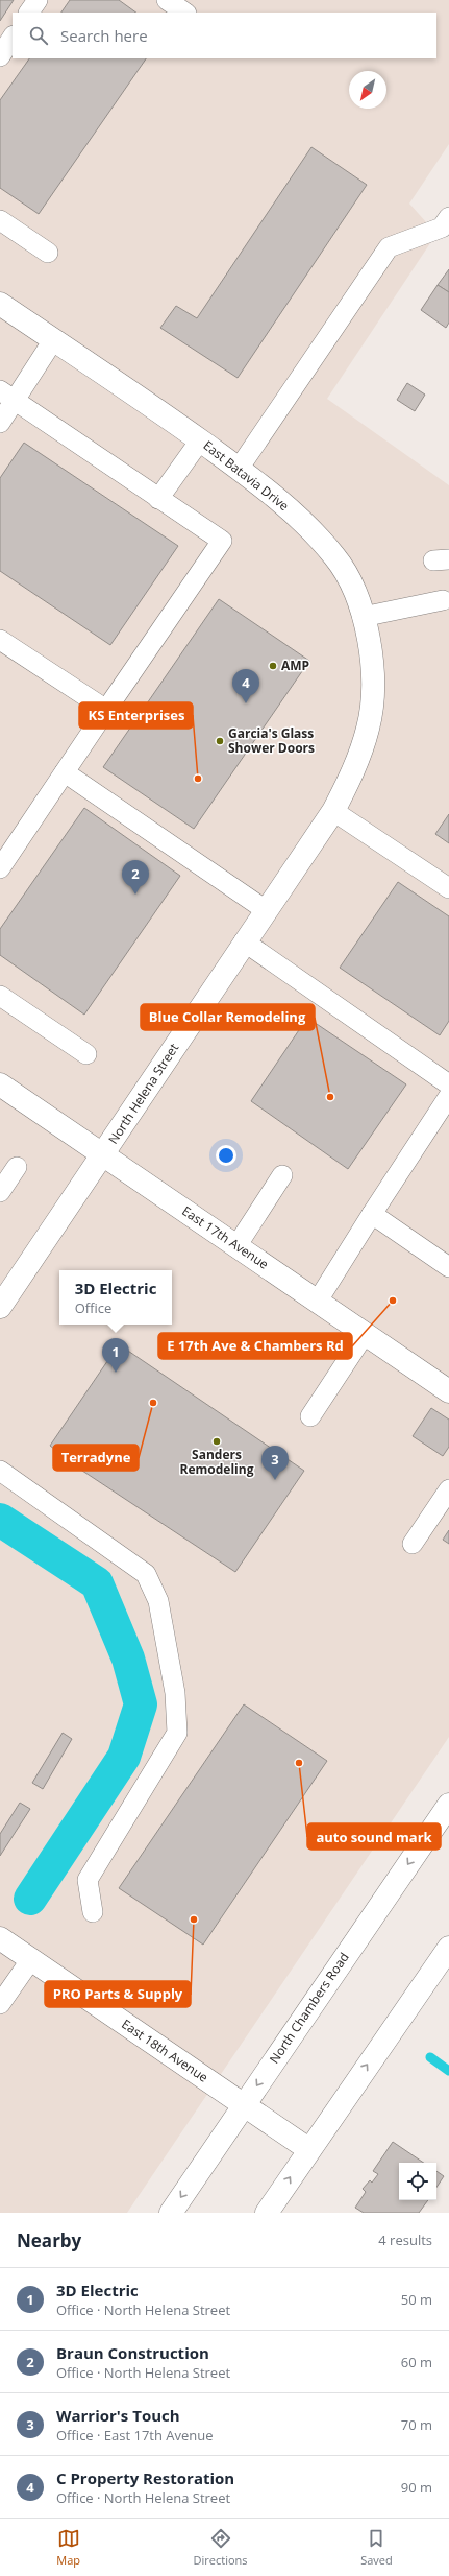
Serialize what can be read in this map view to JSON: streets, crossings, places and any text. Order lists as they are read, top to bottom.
{
  "streets": {
    "street": [
      "East Batavia Drive",
      "North Helena Street",
      "East 17th Avenue",
      "North Chambers Road",
      "East 18th Avenue"
    ]
  },
  "crossings": [
    ["East Batavia Drive", "North Helena Street"],
    ["North Helena Street", "East 17th Avenue"],
    ["North Chambers Road", "East 18th Avenue"]
  ],
  "places": [
    "AMP",
    "Garcia's Glass Shower Doors",
    "KS Enterprises",
    "Blue Collar Remodeling",
    "E 17th Ave & Chambers Rd",
    "Terradyne",
    "Sanders Remodeling",
    "auto sound mark",
    "PRO Parts & Supply"
  ],
  "north": "bottom left",
  "page": {
    "search": "Search here",
    "pins": [
      "4",
      "2",
      "1",
      "3"
    ],
    "popup": ["3D Electric", "Office"],
    "heading": ["Nearby", "4 results"],
    "list": [
      {
        "mark": "1",
        "name": "3D Electric",
        "note": "Office · North Helena Street",
        "value": "50 m"
      },
      {
        "mark": "2",
        "name": "Braun Construction",
        "note": "Office · North Helena Street",
        "value": "60 m"
      },
      {
        "mark": "3",
        "name": "Warrior's Touch",
        "note": "Office · East 17th Avenue",
        "value": "70 m"
      },
      {
        "mark": "4",
        "name": "C Property Restoration",
        "note": "Office · North Helena Street",
        "value": "90 m"
      }
    ],
    "nav": ["Map", "Directions", "Saved"]
  }
}
